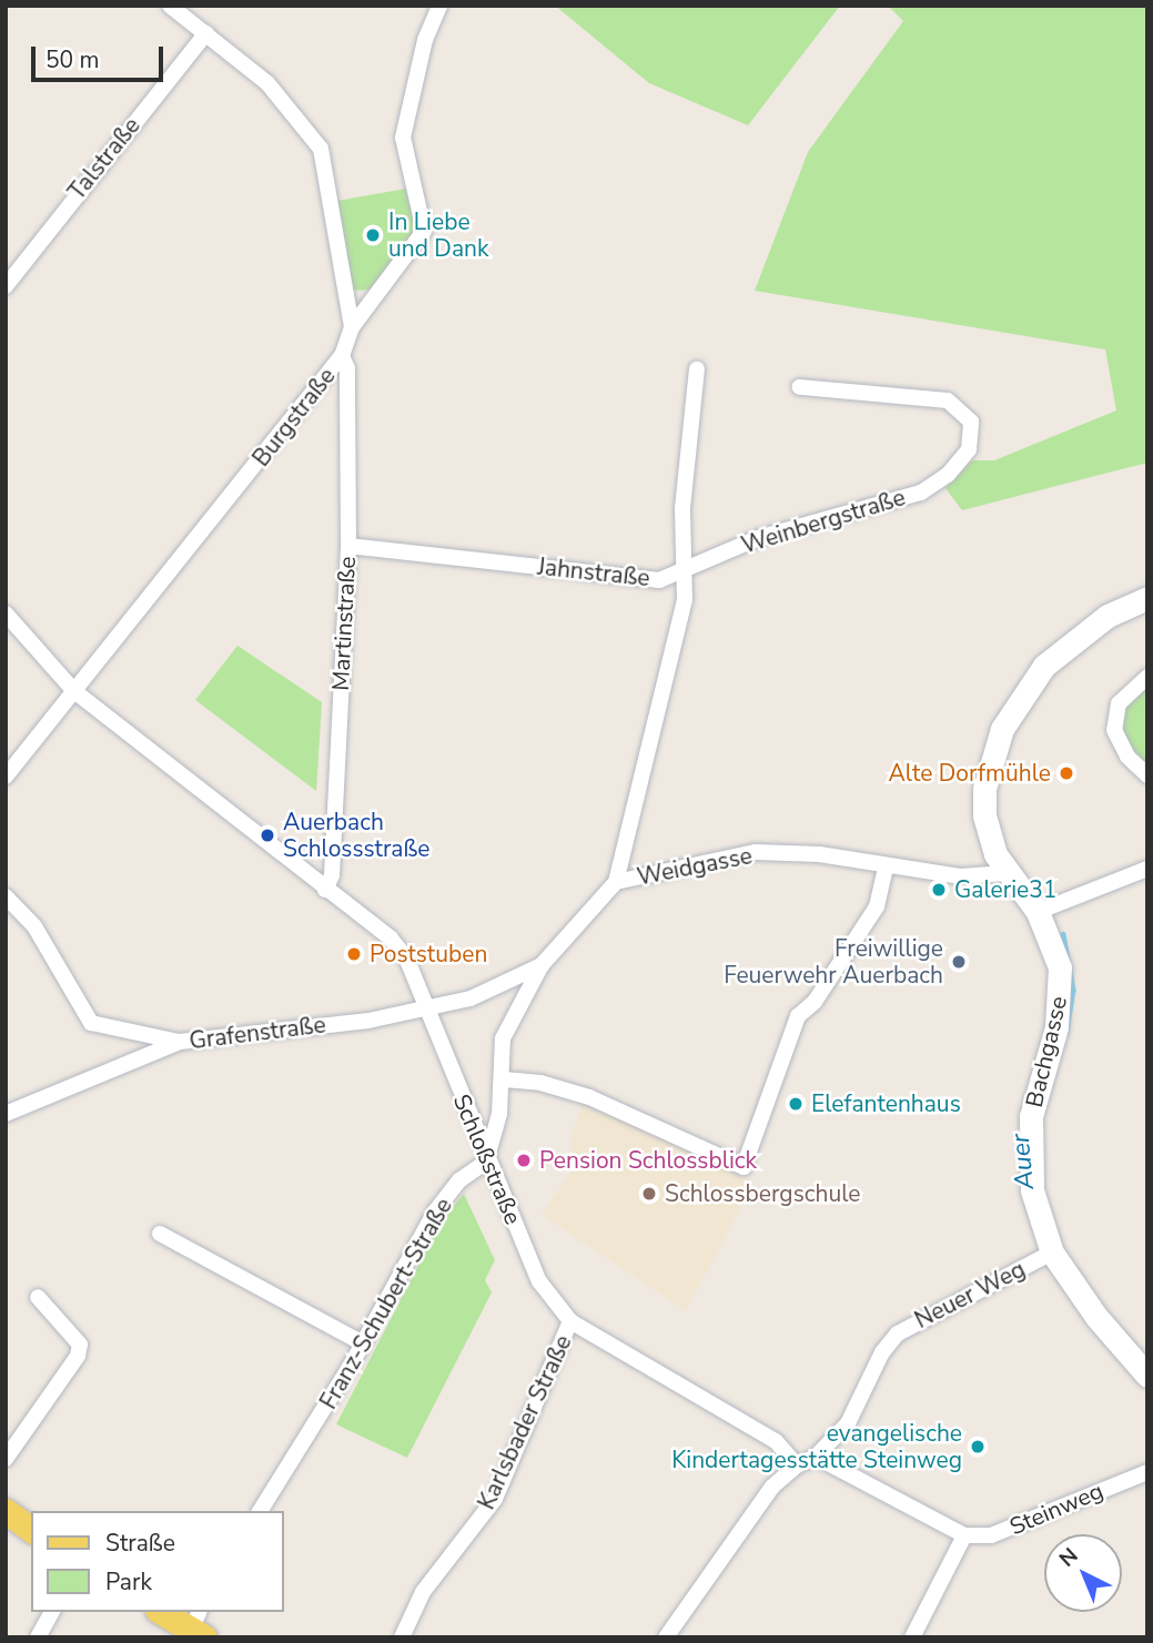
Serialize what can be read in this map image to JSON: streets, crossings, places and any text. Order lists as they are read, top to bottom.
{
  "streets": {
    "main road": ["Bachgasse"],
    "street": [
      "Talstraße",
      "Burgstraße",
      "Weinbergstraße",
      "Jahnstraße",
      "Martinstraße",
      "Weidgasse",
      "Grafenstraße",
      "Schloßstraße",
      "Neuer Weg",
      "Franz-Schubert-Straße",
      "Karlsbader Straße",
      "Steinweg"
    ]
  },
  "crossings": [
    ["Burgstraße", "Martinstraße"],
    ["Burgstraße", "Schloßstraße"],
    ["Weinbergstraße", "Jahnstraße"],
    ["Jahnstraße", "Martinstraße"],
    ["Martinstraße", "Schloßstraße"],
    ["Weidgasse", "Grafenstraße"],
    ["Weidgasse", "Bachgasse"],
    ["Weidgasse", "Schloßstraße"],
    ["Grafenstraße", "Schloßstraße"],
    ["Bachgasse", "Neuer Weg"],
    ["Schloßstraße", "Franz-Schubert-Straße"],
    ["Schloßstraße", "Karlsbader Straße"]
  ],
  "water": ["Auer"],
  "places": [
    "In Liebe und Dank",
    "Alte Dorfmühle",
    "Auerbach Schlossstraße",
    "Galerie31",
    "Poststuben",
    "Freiwillige Feuerwehr Auerbach",
    "Elefantenhaus",
    "Pension Schlossblick",
    "Schlossbergschule",
    "evangelische Kindertagesstätte Steinweg"
  ],
  "legend": ["Straße", "Park"],
  "scale_bar": "50 m",
  "north": "top left"
}
